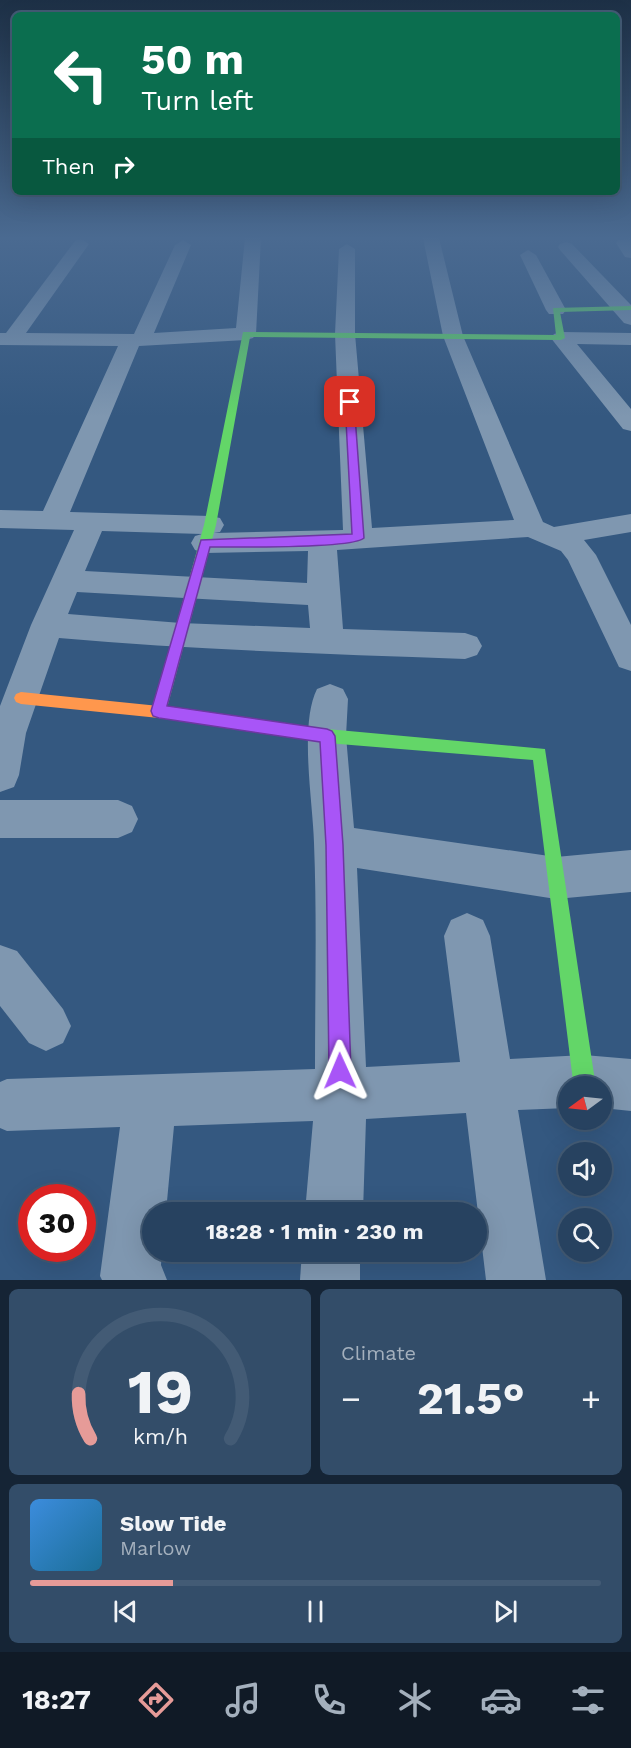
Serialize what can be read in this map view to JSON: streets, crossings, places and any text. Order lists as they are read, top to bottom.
{
  "north": "left",
  "page": {
    "turn": ["50 m", "Turn left"],
    "then": "Then",
    "limit": "30",
    "trip": "18:28 · 1 min · 230 m",
    "tile": "Climate",
    "heat": ["−", "21.5°", "+"],
    "song": ["Slow Tide", "Marlow"],
    "tabs": "18:27",
    "gauge": ["19", "km/h"]
  }
}
